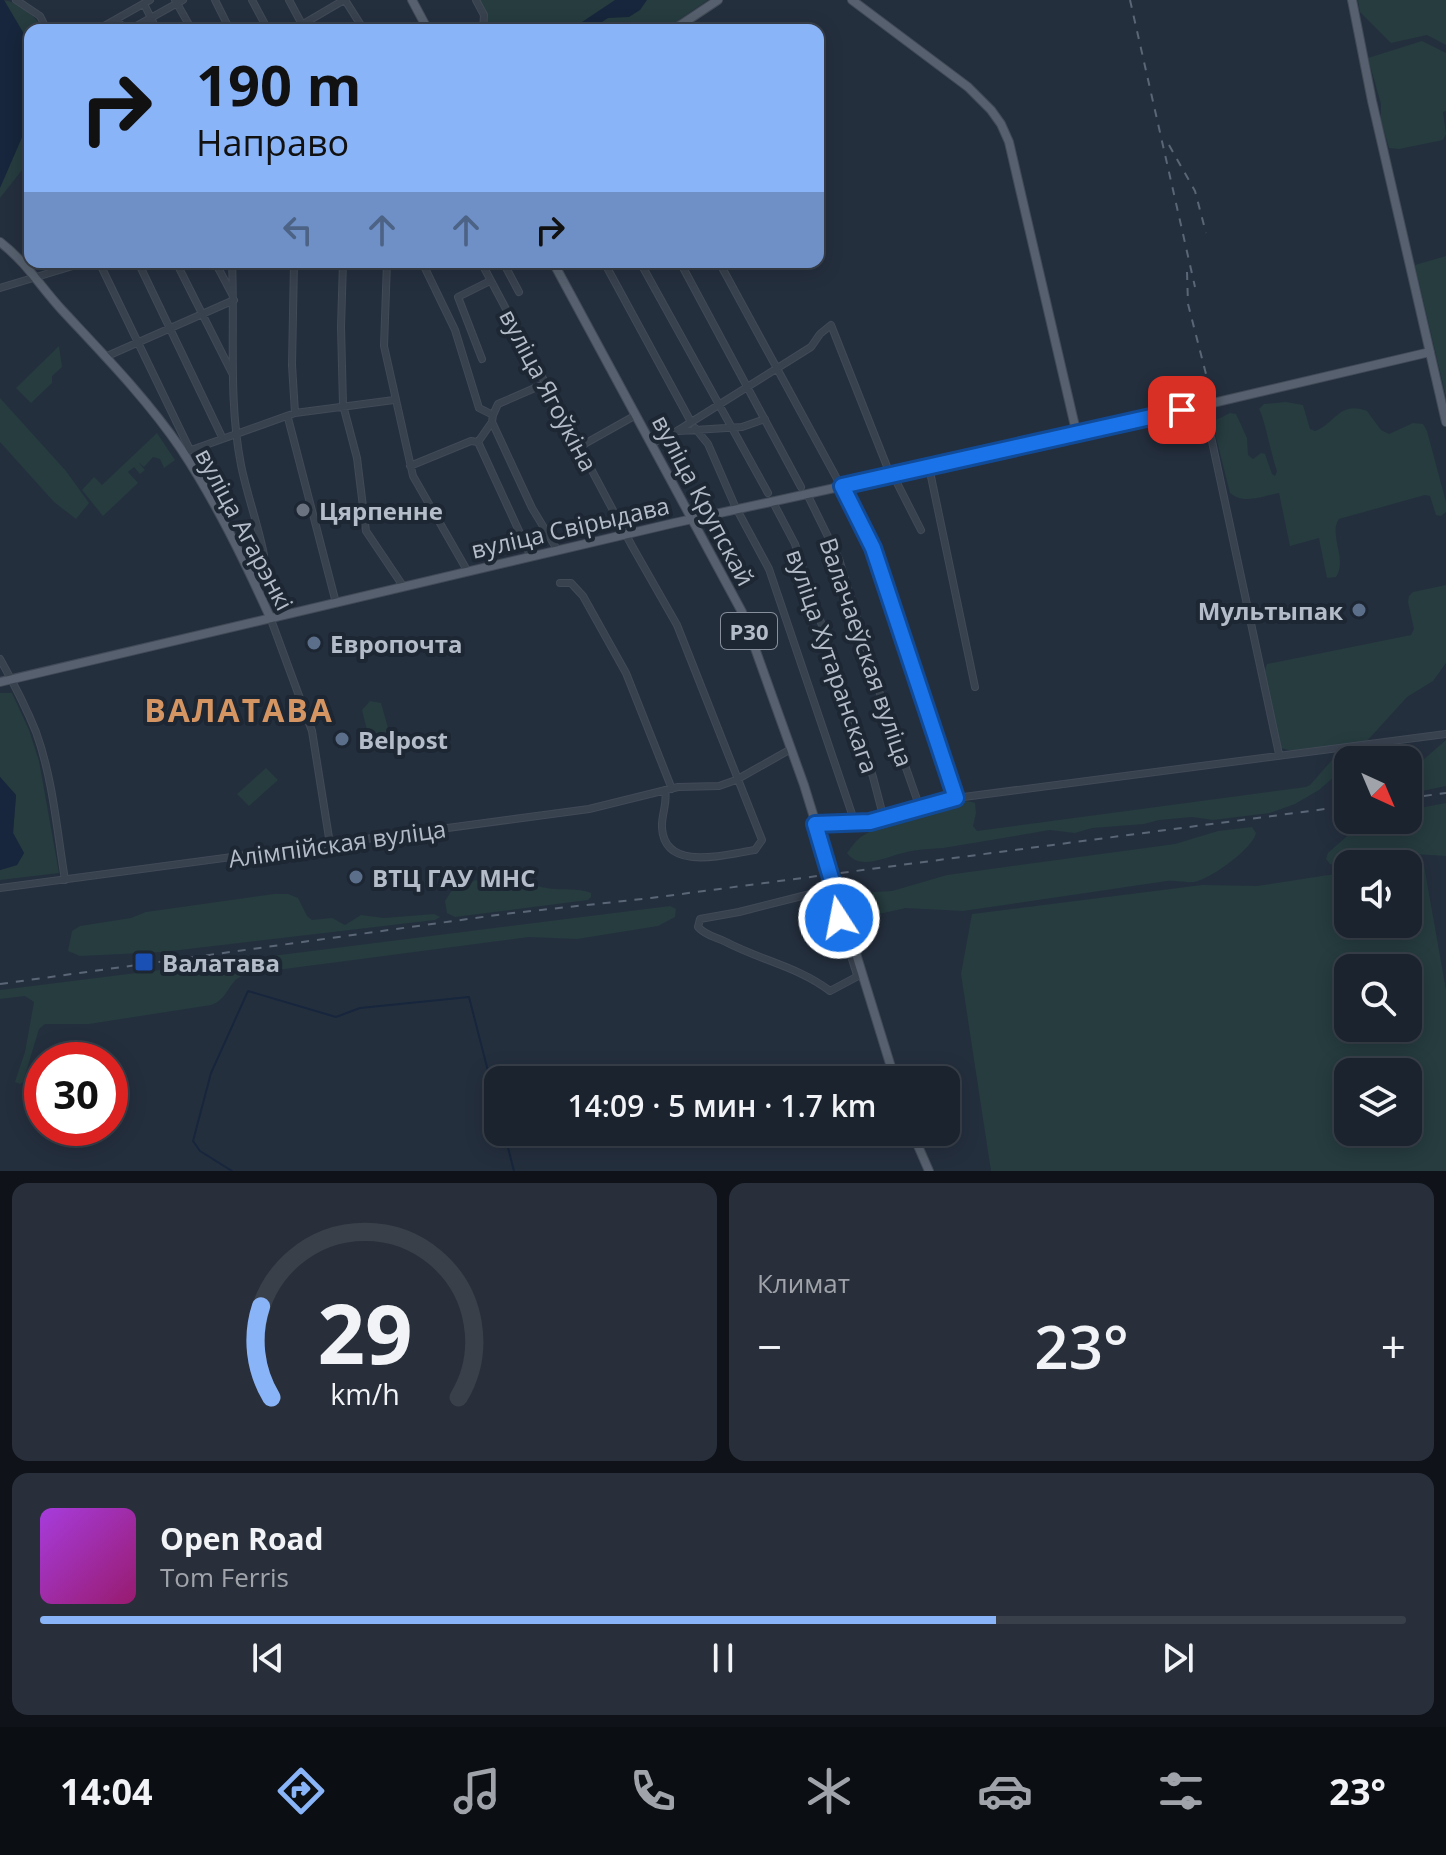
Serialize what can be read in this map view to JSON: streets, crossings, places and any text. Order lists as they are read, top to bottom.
{
  "streets": {
    "main road": [
      "вуліца Крупскай",
      "вуліца Свірыдава",
      "вуліца Агарэнкі",
      "Р30"
    ],
    "street": [
      "вуліца Ягоўкіна",
      "Валачаеўская вуліца",
      "вуліца Хутаранскага",
      "Алімпійская вуліца"
    ]
  },
  "crossings": [
    ["вуліца Ягоўкіна", "вуліца Свірыдава"],
    ["вуліца Ягоўкіна", "Алімпійская вуліца"],
    ["вуліца Крупскай", "вуліца Свірыдава"],
    ["вуліца Крупскай", "Р30"],
    ["вуліца Свірыдава", "вуліца Агарэнкі"],
    ["вуліца Агарэнкі", "Алімпійская вуліца"]
  ],
  "districts": ["ВАЛАТАВА"],
  "places": {
    "other": [
      "Цярпенне",
      "Мультыпак",
      "Европочта",
      "Belpost",
      "ВТЦ ГАУ МНС"
    ],
    "transit": ["Валатава"]
  },
  "north": "bottom right",
  "page": {
    "turn": ["190 m", "Направо"],
    "limit": "30",
    "trip": "14:09 · 5 мин · 1.7 km",
    "tile": "Климат",
    "heat": ["−", "23°", "+"],
    "song": ["Open Road", "Tom Ferris"],
    "tabs": ["14:04", "23°"],
    "gauge": ["29", "km/h"]
  }
}
